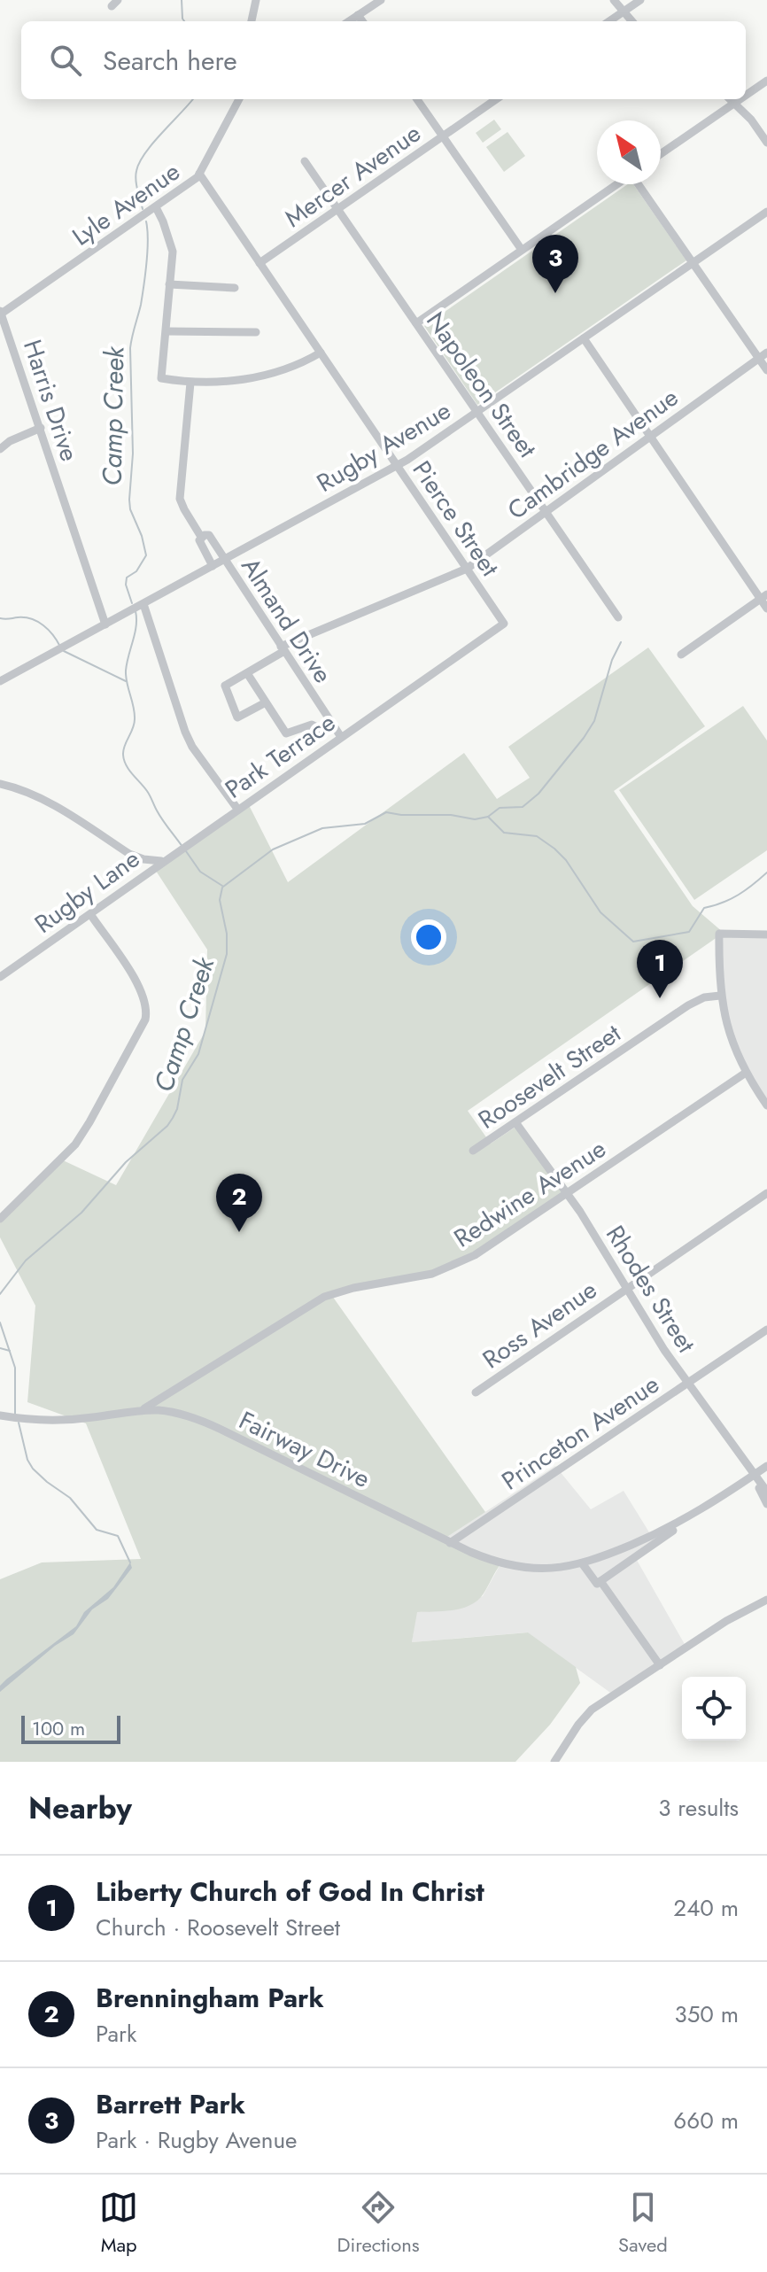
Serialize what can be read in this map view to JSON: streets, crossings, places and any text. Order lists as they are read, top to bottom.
{
  "streets": {
    "street": [
      "Mercer Avenue",
      "Lyle Avenue",
      "Napoleon Street",
      "Harris Drive",
      "Rugby Avenue",
      "Cambridge Avenue",
      "Pierce Street",
      "Almand Drive",
      "Park Terrace",
      "Rugby Lane",
      "Roosevelt Street",
      "Redwine Avenue",
      "Rhodes Street",
      "Ross Avenue",
      "Princeton Avenue",
      "Fairway Drive"
    ]
  },
  "crossings": [
    ["Mercer Avenue", "Napoleon Street"],
    ["Mercer Avenue", "Pierce Street"],
    ["Lyle Avenue", "Harris Drive"],
    ["Lyle Avenue", "Pierce Street"],
    ["Napoleon Street", "Rugby Avenue"],
    ["Napoleon Street", "Cambridge Avenue"],
    ["Harris Drive", "Rugby Avenue"],
    ["Rugby Avenue", "Pierce Street"],
    ["Rugby Avenue", "Almand Drive"],
    ["Cambridge Avenue", "Pierce Street"],
    ["Cambridge Avenue", "Almand Drive"],
    ["Pierce Street", "Park Terrace"],
    ["Almand Drive", "Park Terrace"],
    ["Park Terrace", "Rugby Lane"],
    ["Roosevelt Street", "Rhodes Street"],
    ["Redwine Avenue", "Rhodes Street"],
    ["Redwine Avenue", "Fairway Drive"],
    ["Rhodes Street", "Ross Avenue"],
    ["Rhodes Street", "Princeton Avenue"],
    ["Princeton Avenue", "Fairway Drive"]
  ],
  "water": ["Camp Creek"],
  "scale_bar": "100 m",
  "north": "top left",
  "page": {
    "search": "Search here",
    "pins": ["3", "1", "2"],
    "scale": "100 m",
    "heading": ["Nearby", "3 results"],
    "list": [
      {
        "mark": "1",
        "name": "Liberty Church of God In Christ",
        "note": "Church · Roosevelt Street",
        "value": "240 m"
      },
      {
        "mark": "2",
        "name": "Brenningham Park",
        "note": "Park",
        "value": "350 m"
      },
      {
        "mark": "3",
        "name": "Barrett Park",
        "note": "Park · Rugby Avenue",
        "value": "660 m"
      }
    ],
    "nav": ["Map", "Directions", "Saved"]
  }
}
